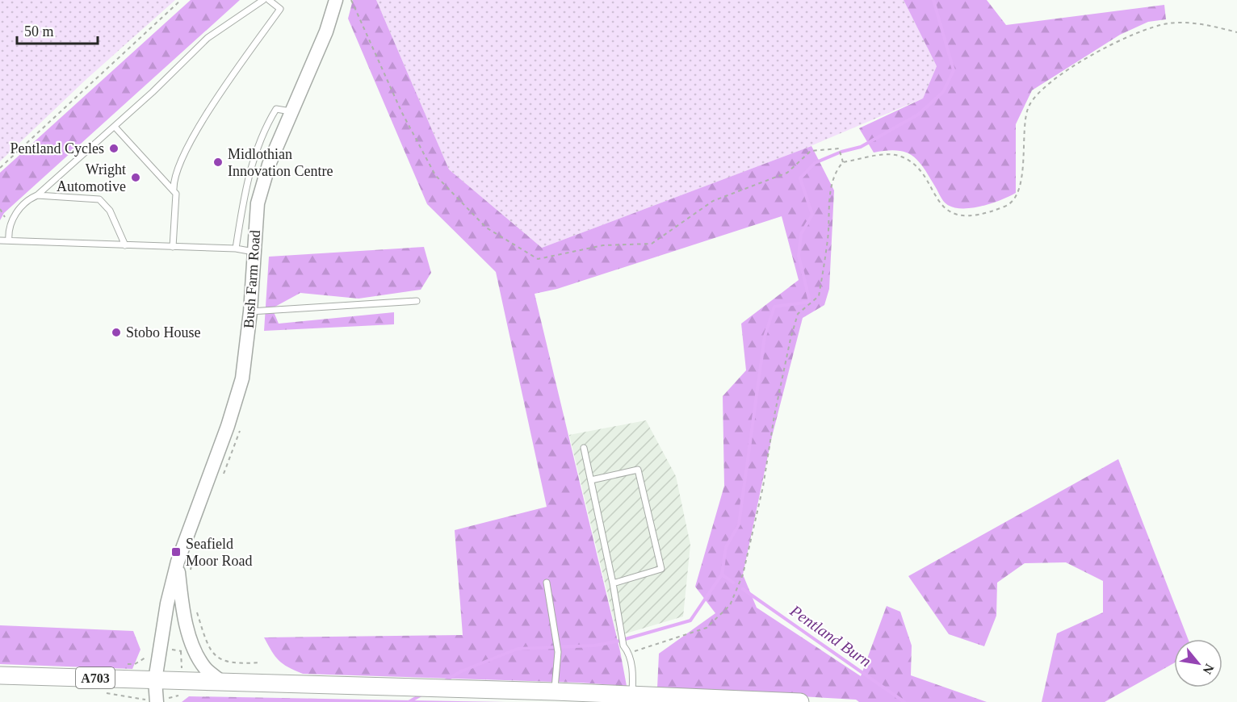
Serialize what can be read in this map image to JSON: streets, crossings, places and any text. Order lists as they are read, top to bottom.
{
  "streets": {
    "main road": ["A703"],
    "street": ["Bush Farm Road"]
  },
  "crossings": [
    ["Bush Farm Road", "A703"]
  ],
  "water": ["Pentland Burn"],
  "places": {
    "other": [
      "Pentland Cycles",
      "Midlothian Innovation Centre",
      "Wright Automotive",
      "Stobo House"
    ],
    "transit": ["Seafield Moor Road"]
  },
  "scale_bar": "50 m",
  "north": "bottom right"
}
